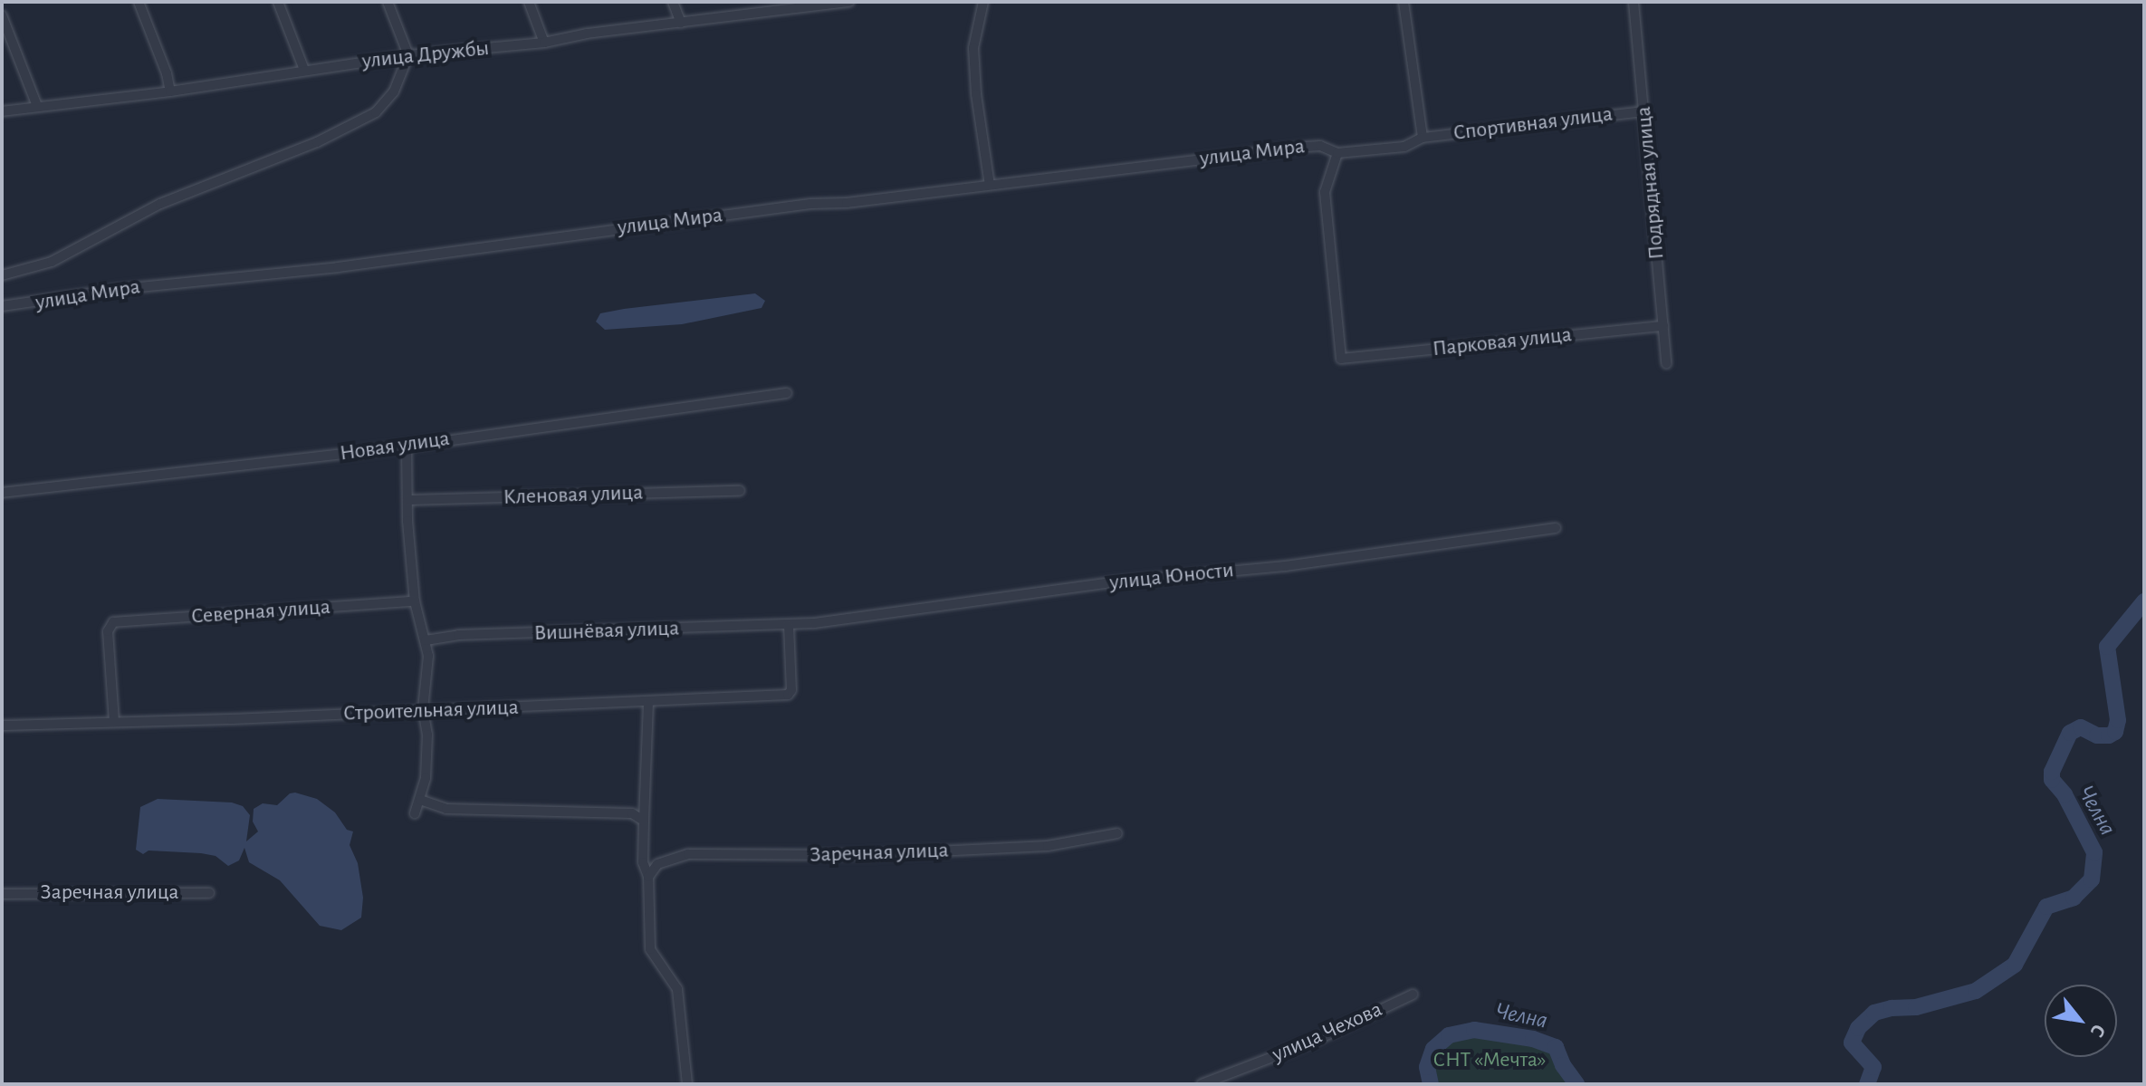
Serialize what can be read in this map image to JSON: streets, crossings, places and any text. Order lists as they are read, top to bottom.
{
  "streets": {
    "street": [
      "улица Дружбы",
      "Спортивная улица",
      "улица Мира",
      "Подрядная улица",
      "Парковая улица",
      "Новая улица",
      "Кленовая улица",
      "улица Юности",
      "Северная улица",
      "Вишнёвая улица",
      "Строительная улица",
      "Заречная улица",
      "улица Чехова"
    ]
  },
  "crossings": [
    ["Спортивная улица", "улица Мира"],
    ["Спортивная улица", "Подрядная улица"],
    ["Спортивная улица", "Парковая улица"],
    ["улица Мира", "Парковая улица"],
    ["Подрядная улица", "Парковая улица"],
    ["улица Юности", "Вишнёвая улица"],
    ["улица Юности", "Строительная улица"],
    ["Северная улица", "Строительная улица"],
    ["Вишнёвая улица", "Строительная улица"]
  ],
  "water": ["Челна"],
  "parks": ["СНТ «Мечта»"],
  "north": "bottom right"
}
